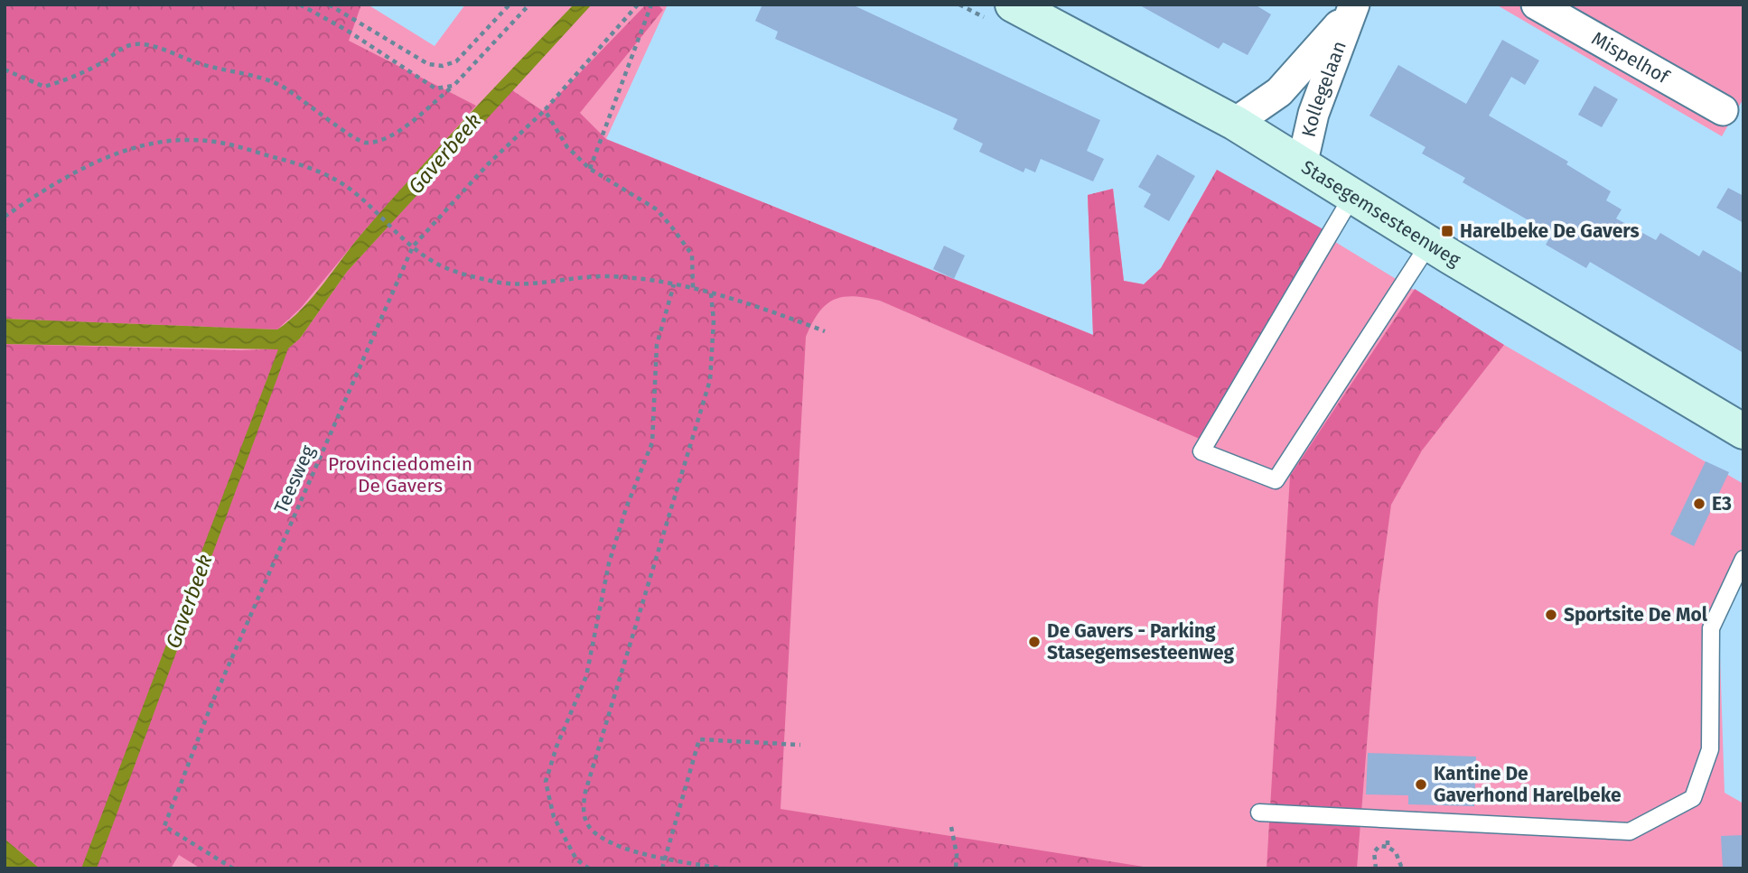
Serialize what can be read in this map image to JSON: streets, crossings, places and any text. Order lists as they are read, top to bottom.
{
  "streets": {
    "street": ["Mispelhof", "Kollegelaan", "Stasegemsesteenweg"],
    "path": ["Teesweg"]
  },
  "crossings": [
    ["Kollegelaan", "Stasegemsesteenweg"]
  ],
  "water": ["Gaverbeek"],
  "parks": ["Provinciedomein De Gavers"],
  "places": {
    "transit": ["Harelbeke De Gavers"],
    "other": [
      "E3",
      "Sportsite De Mol",
      "De Gavers - Parking Stasegemsesteenweg",
      "Kantine De Gaverhond Harelbeke"
    ]
  }
}
